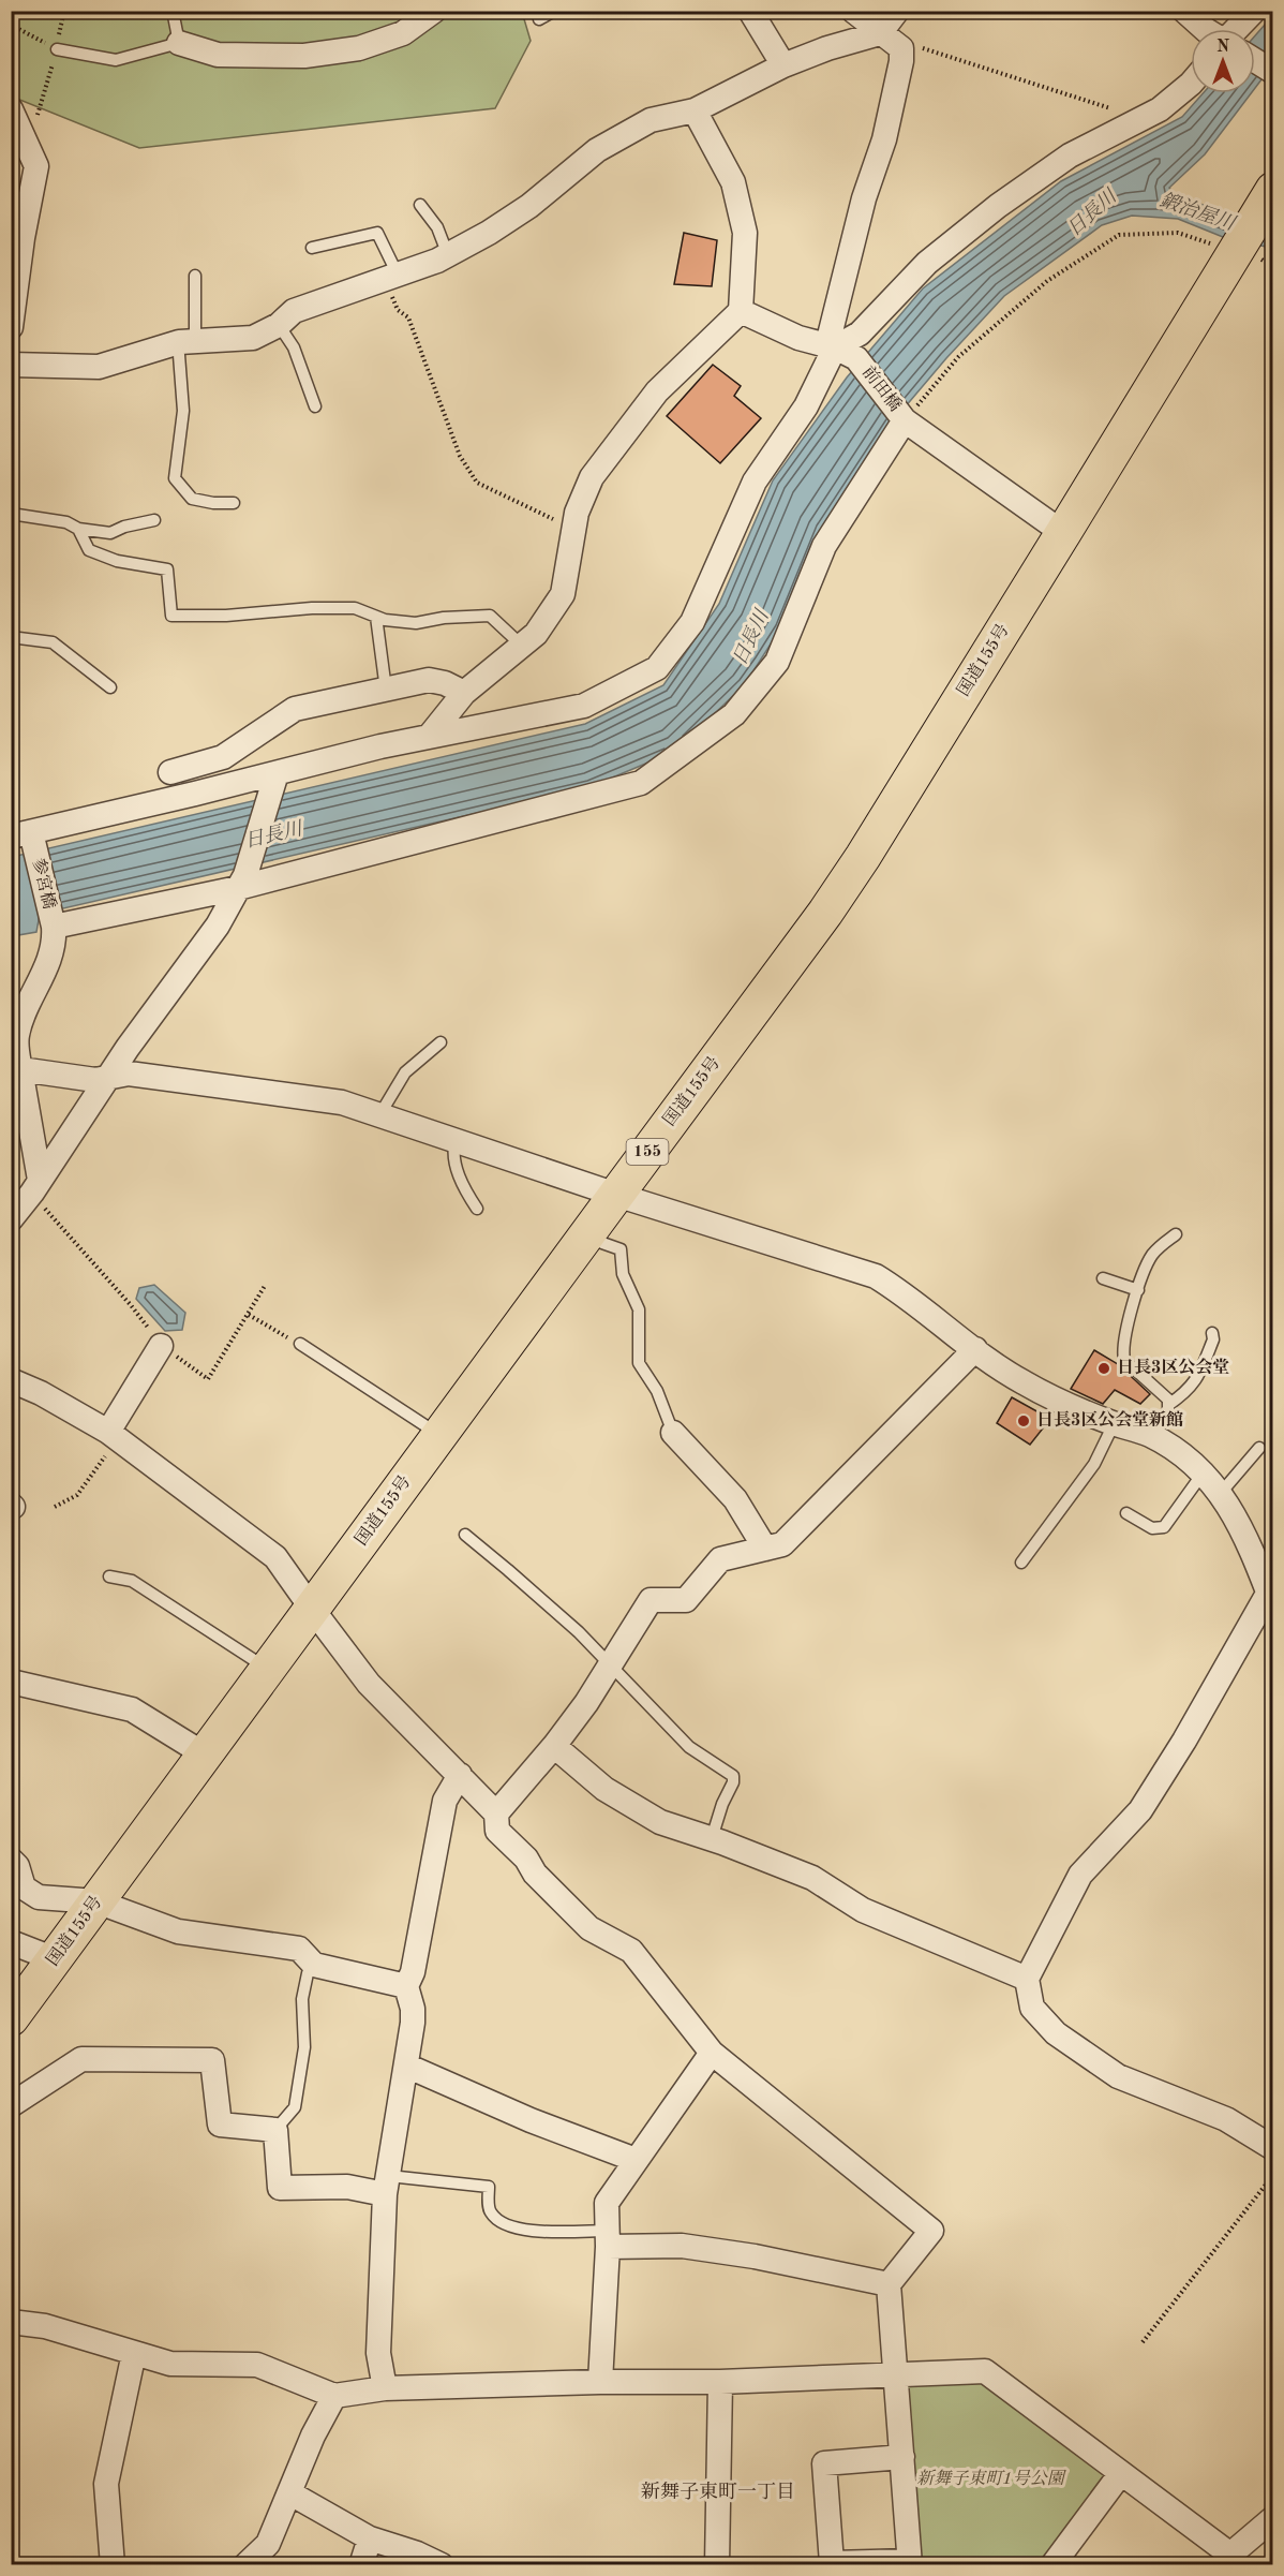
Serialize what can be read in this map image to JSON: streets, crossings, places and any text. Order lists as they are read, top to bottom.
{
  "streets": {
    "highway": ["国道155号", "155"],
    "street": ["前田橋", "参宮橋"]
  },
  "crossings": [
    ["前田橋", "国道155号"]
  ],
  "districts": ["新舞子東町一丁目"],
  "water": ["鍛治屋川", "日長川"],
  "parks": ["新舞子東町1号公園"],
  "places": ["日長3区公会堂", "日長3区公会堂新館"],
  "north": "top"
}
